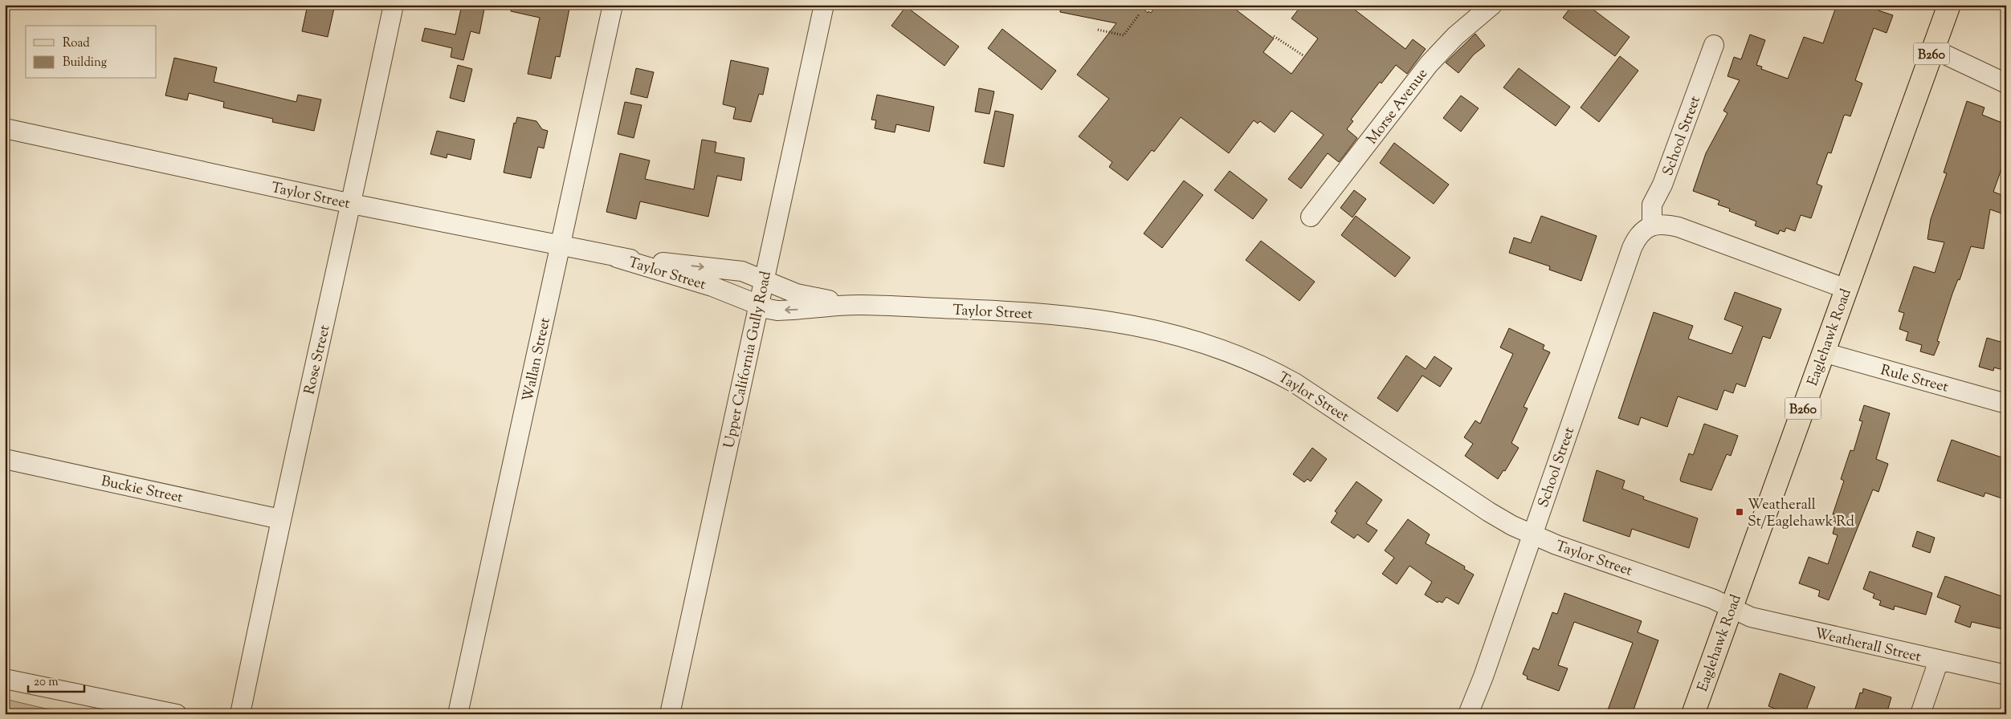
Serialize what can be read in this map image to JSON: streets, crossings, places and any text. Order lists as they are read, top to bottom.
{
  "streets": {
    "main road": ["B260", "Eaglehawk Road"],
    "street": [
      "Morse Avenue",
      "School Street",
      "Taylor Street",
      "Rose Street",
      "Wallan Street",
      "Upper California Gully Road",
      "Rule Street",
      "Buckie Street",
      "Weatherall Street"
    ]
  },
  "crossings": [
    ["School Street", "Taylor Street"],
    ["Taylor Street", "Eaglehawk Road"],
    ["Taylor Street", "Rose Street"],
    ["Taylor Street", "Wallan Street"],
    ["Taylor Street", "Upper California Gully Road"],
    ["Taylor Street", "Weatherall Street"],
    ["Eaglehawk Road", "Rule Street"],
    ["Eaglehawk Road", "Weatherall Street"],
    ["Rose Street", "Buckie Street"]
  ],
  "places": {
    "transit": ["Weatherall St/Eaglehawk Rd"]
  },
  "legend": ["Road", "Building"],
  "scale_bar": "20 m"
}
